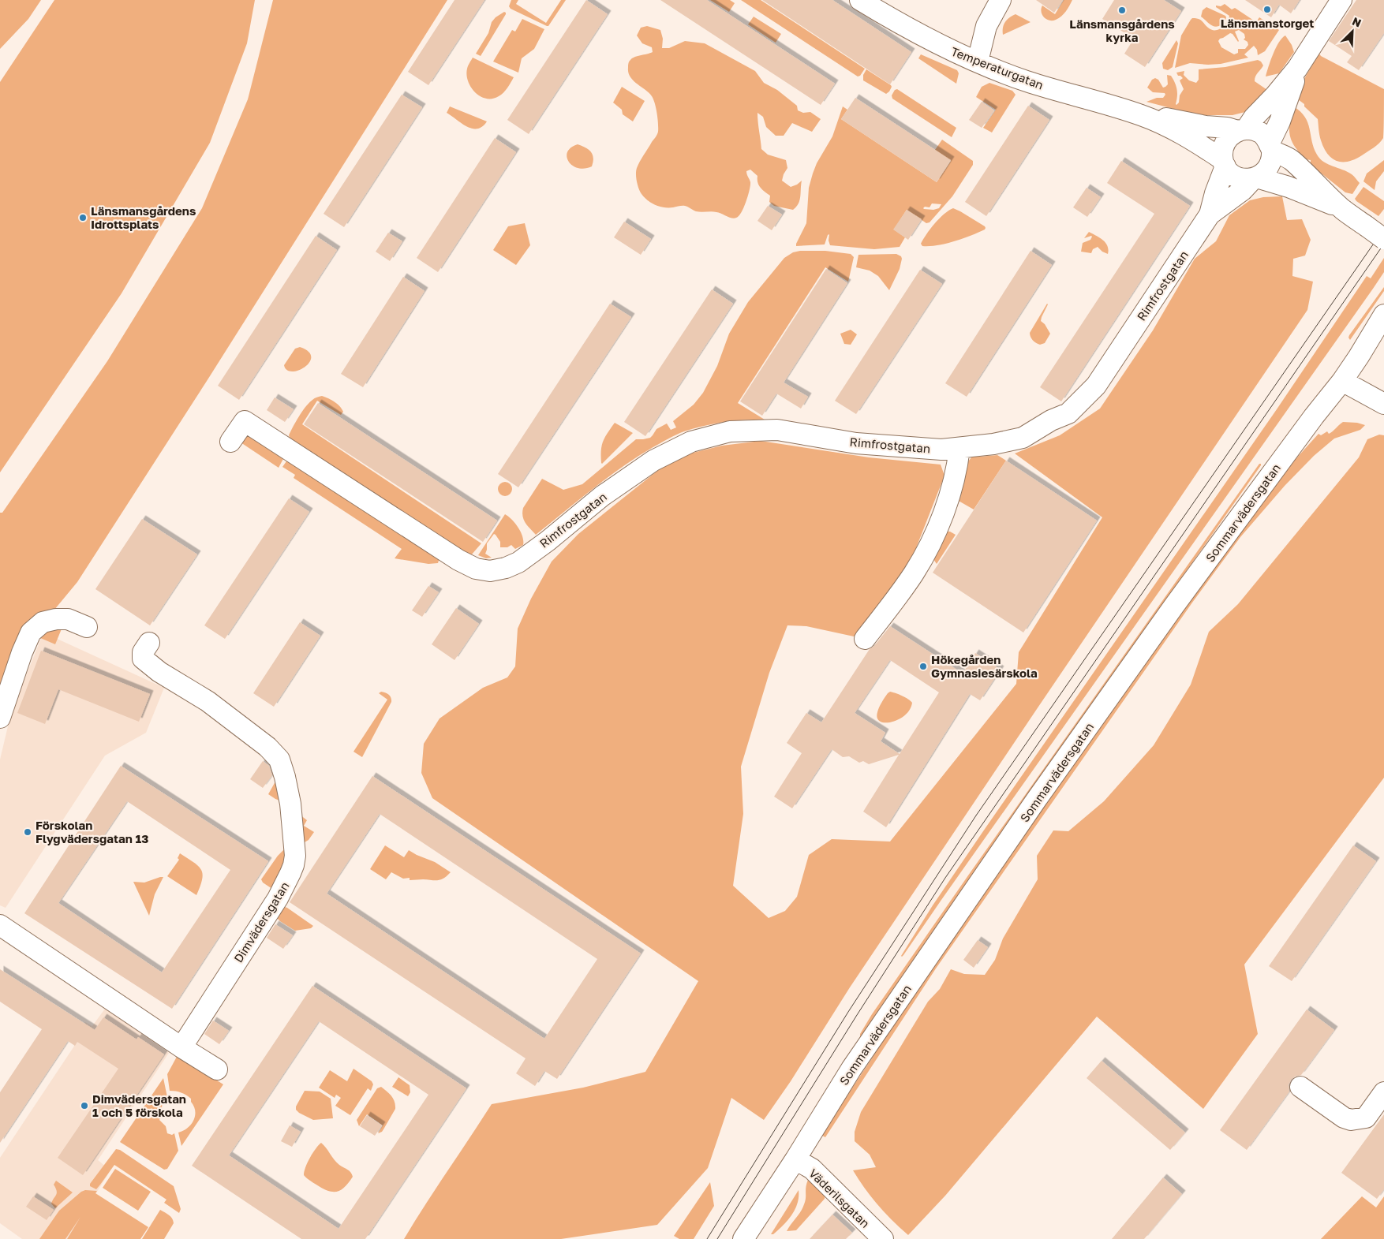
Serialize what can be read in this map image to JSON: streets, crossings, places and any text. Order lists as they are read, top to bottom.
{
  "streets": {
    "street": [
      "Temperaturgatan",
      "Rimfrostgatan",
      "Sommarvädersgatan",
      "Dimvädersgatan",
      "Väderilsgatan"
    ]
  },
  "crossings": [
    ["Temperaturgatan", "Rimfrostgatan"],
    ["Sommarvädersgatan", "Väderilsgatan"]
  ],
  "places": [
    "Länsmanstorget",
    "Länsmansgårdens kyrka",
    "Länsmansgårdens Idrottsplats",
    "Hökegården Gymnasiesärskola",
    "Förskolan Flygvädersgatan 13",
    "Dimvädersgatan 1 och 5 förskola"
  ],
  "north": "top right"
}
